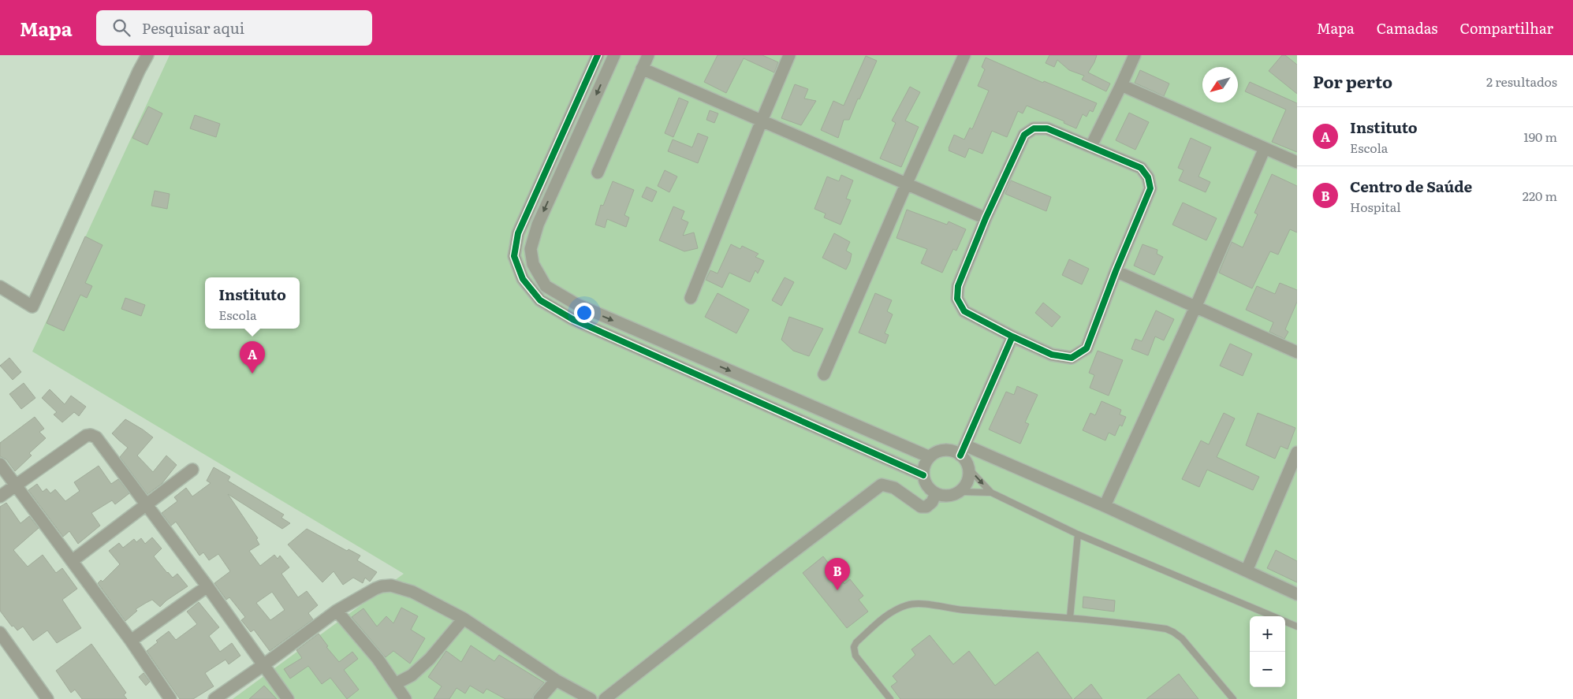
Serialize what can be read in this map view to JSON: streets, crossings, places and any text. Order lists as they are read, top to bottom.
{
  "north": "bottom left",
  "page": {
    "header": "Mapa",
    "search": "Pesquisar aqui",
    "nav": ["Mapa", "Camadas", "Compartilhar"],
    "heading": ["Por perto", "2 resultados"],
    "list": [
      {
        "mark": "A",
        "name": "Instituto",
        "note": "Escola",
        "value": "190 m"
      },
      {
        "mark": "B",
        "name": "Centro de Saúde",
        "note": "Hospital",
        "value": "220 m"
      }
    ],
    "popup": ["Instituto", "Escola"],
    "pins": ["A", "B"],
    "map_buttons": ["+", "−"]
  }
}
